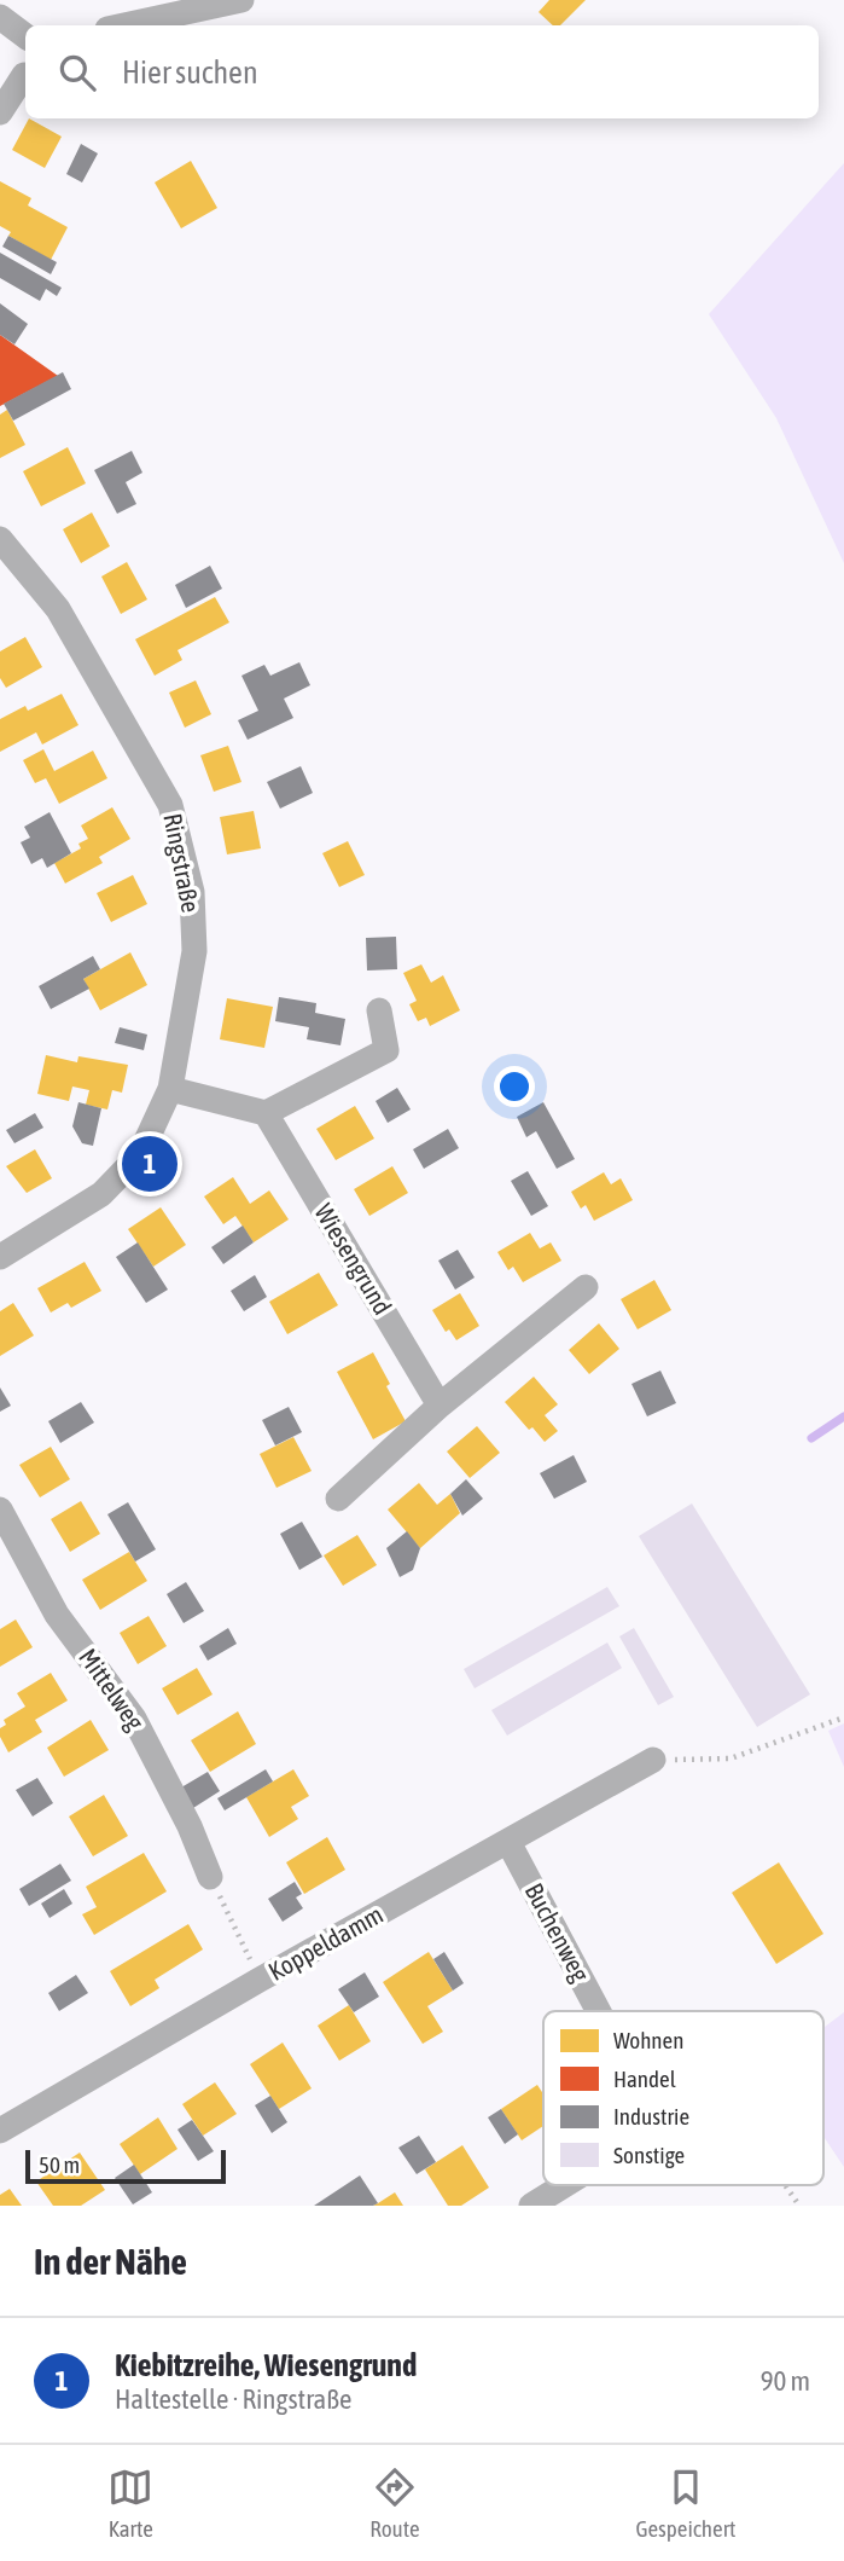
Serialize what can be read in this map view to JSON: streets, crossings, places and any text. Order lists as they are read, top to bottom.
{
  "streets": {
    "street": [
      "Ringstraße",
      "Wiesengrund",
      "Mittelweg",
      "Buchenweg",
      "Koppeldamm"
    ]
  },
  "crossings": [
    ["Buchenweg", "Koppeldamm"]
  ],
  "legend": [
    "Wohnen",
    "Handel",
    "Industrie",
    "Sonstige"
  ],
  "scale_bar": "50 m",
  "page": {
    "search": "Hier suchen",
    "pins": "1",
    "scale": "50 m",
    "heading": "In der Nähe",
    "list": [
      {
        "mark": "1",
        "name": "Kiebitzreihe, Wiesengrund",
        "note": "Haltestelle · Ringstraße",
        "value": "90 m"
      }
    ],
    "nav": ["Karte", "Route", "Gespeichert"]
  }
}
